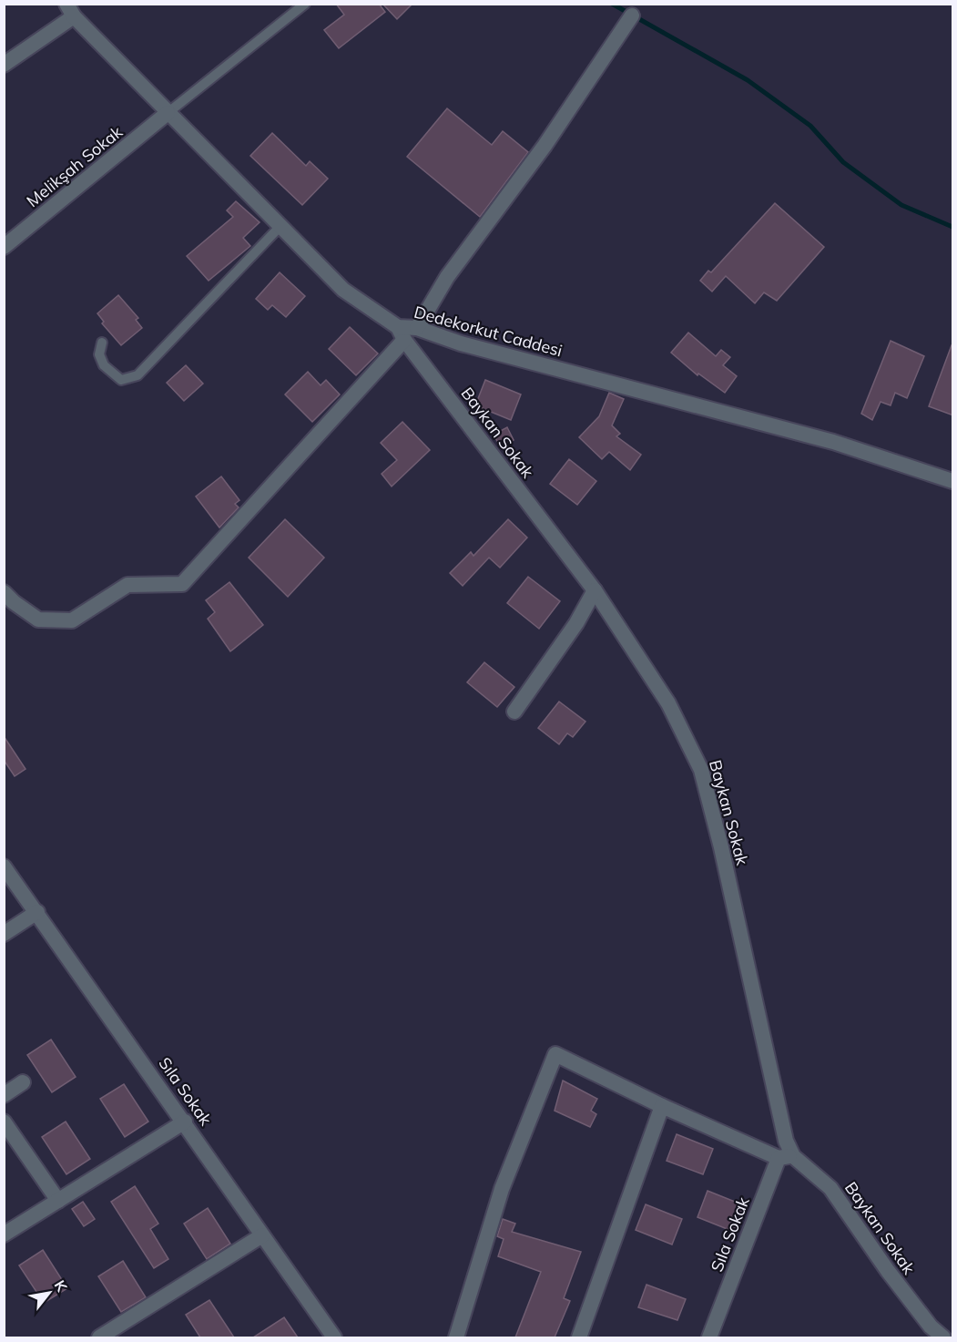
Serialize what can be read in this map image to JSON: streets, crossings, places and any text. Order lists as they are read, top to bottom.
{
  "streets": {
    "street": [
      "Melikşah Sokak",
      "Dedekorkut Caddesi",
      "Baykan Sokak",
      "Sıla Sokak"
    ]
  },
  "crossings": [
    ["Melikşah Sokak", "Dedekorkut Caddesi"],
    ["Dedekorkut Caddesi", "Baykan Sokak"],
    ["Baykan Sokak", "Sıla Sokak"]
  ],
  "north": "top right"
}
